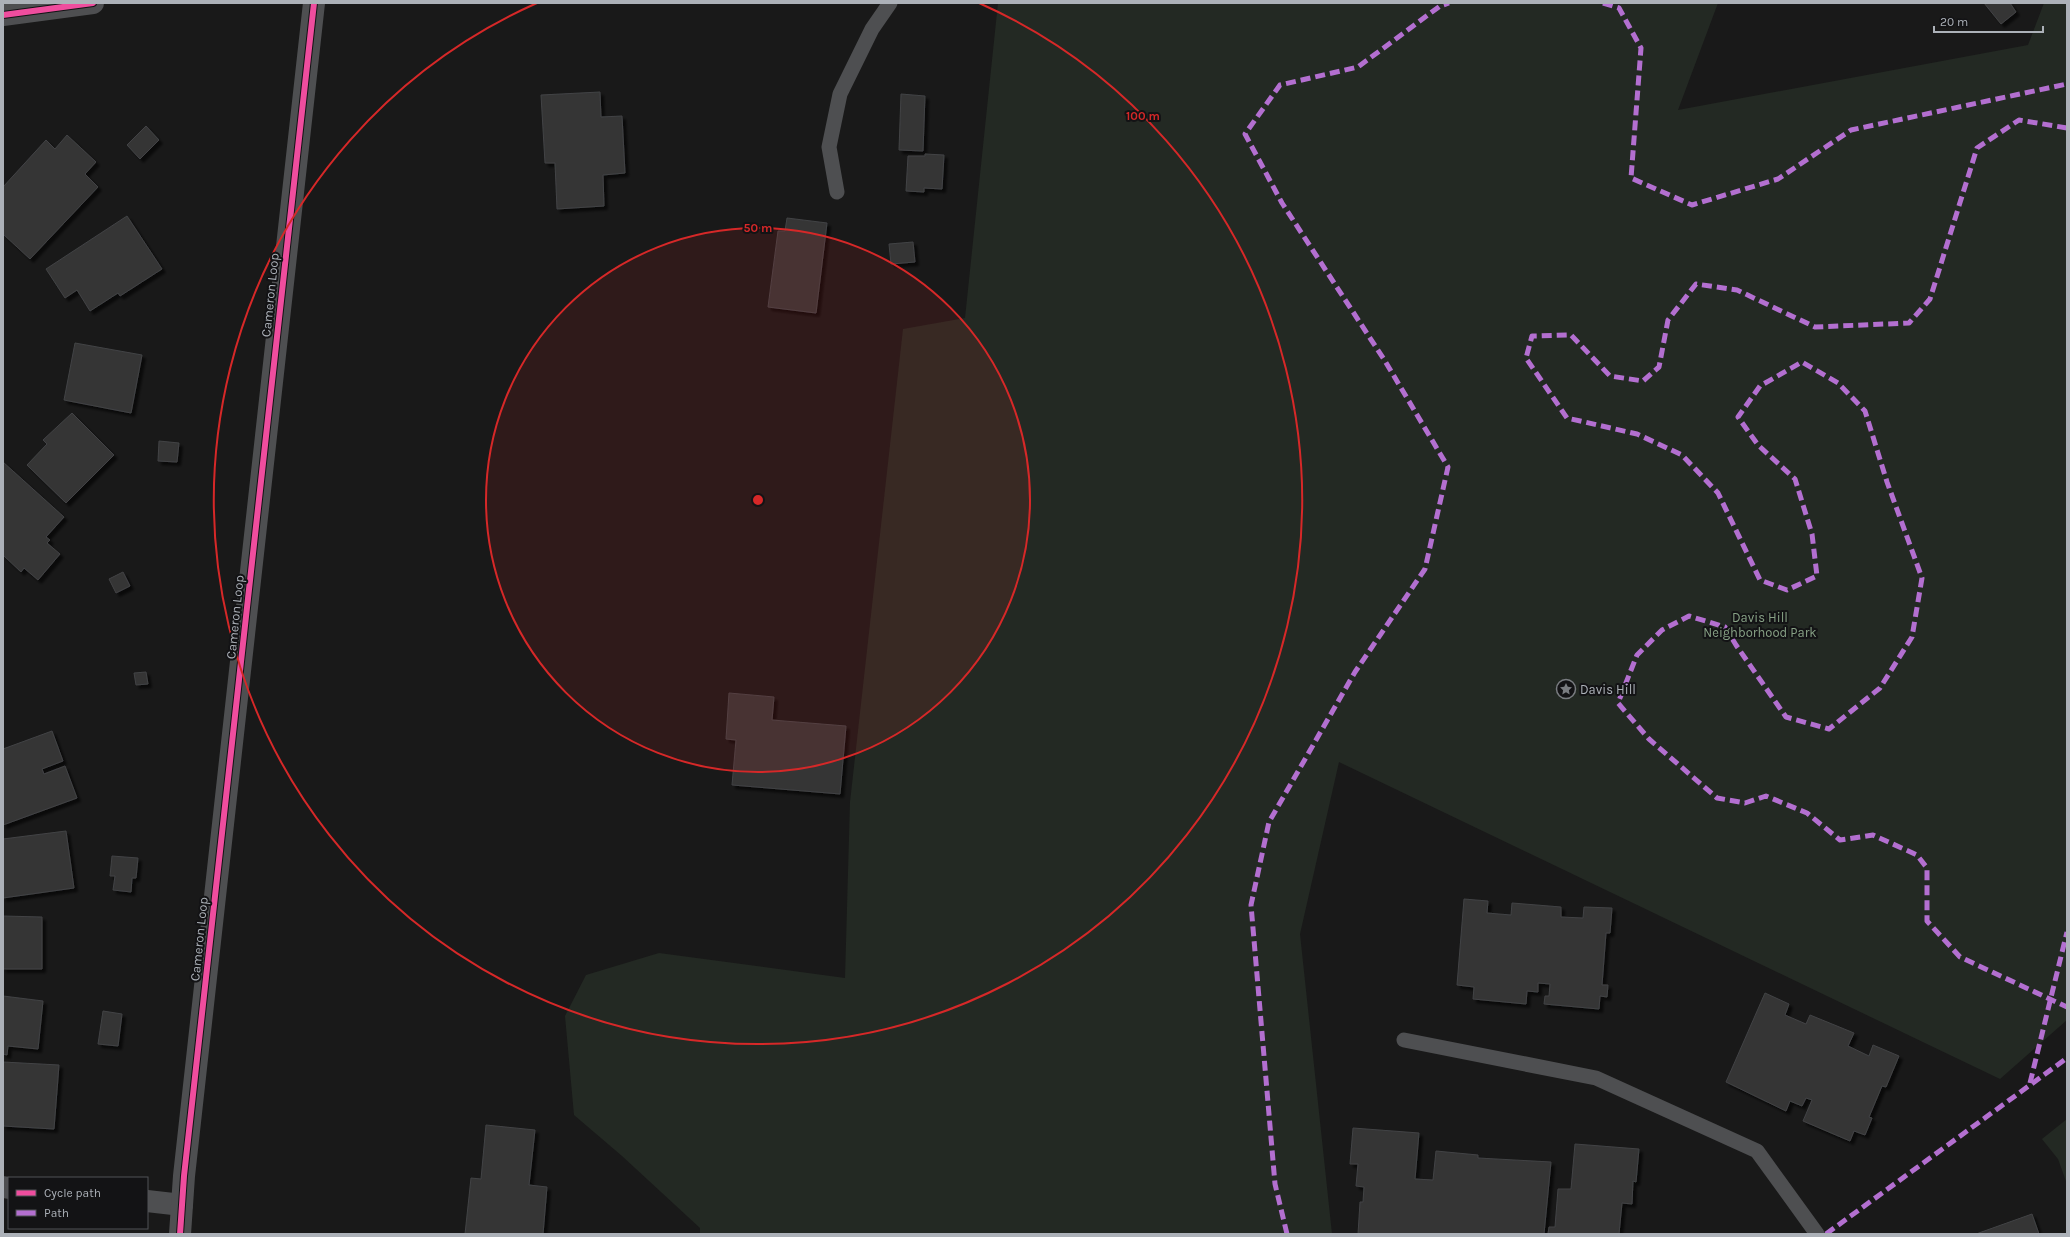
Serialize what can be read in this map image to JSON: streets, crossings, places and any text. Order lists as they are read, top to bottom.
{
  "streets": {
    "street": ["Cameron Loop"]
  },
  "parks": ["Davis Hill Neighborhood Park"],
  "places": {
    "place": ["Davis Hill"]
  },
  "legend": ["Cycle path", "Path"],
  "scale_bar": "20 m",
  "rings": ["100 m", "50 m"]
}
